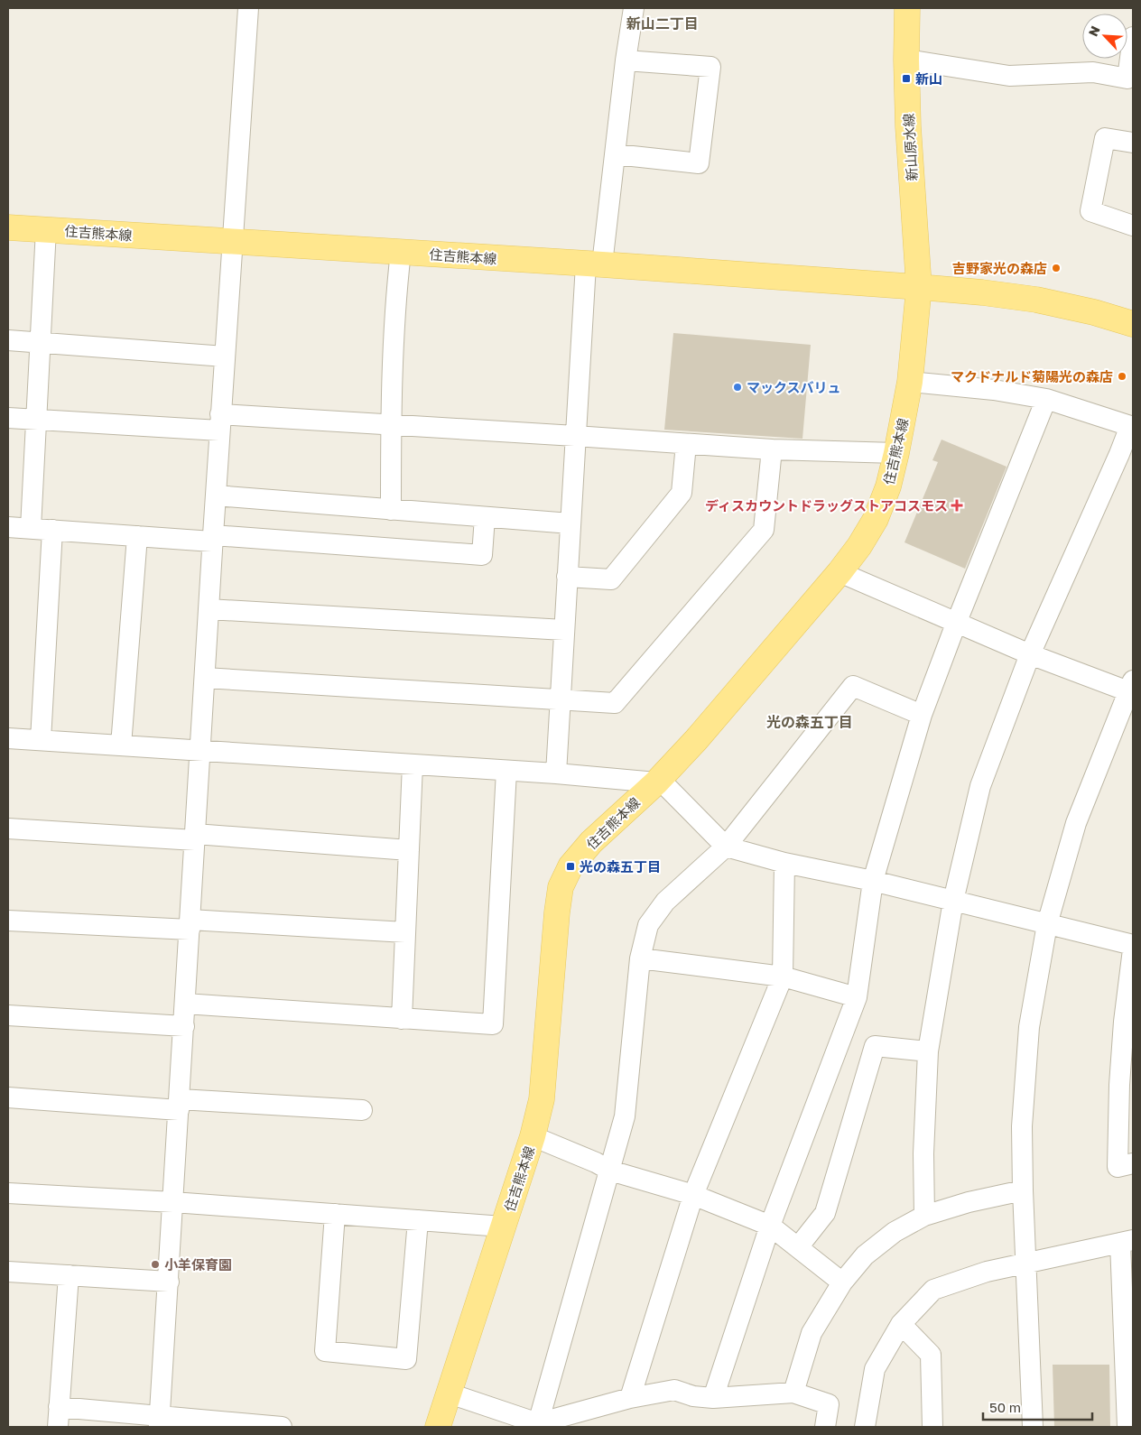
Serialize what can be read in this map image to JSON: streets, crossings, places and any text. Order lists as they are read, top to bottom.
{
  "streets": {
    "main road": ["新山原水線", "住吉熊本線"]
  },
  "crossings": [
    ["新山原水線", "住吉熊本線"]
  ],
  "districts": ["新山二丁目", "光の森五丁目"],
  "places": {
    "transit": ["新山", "光の森五丁目"],
    "other": [
      "吉野家光の森店",
      "マクドナルド菊陽光の森店",
      "マックスバリュ",
      "小羊保育園"
    ],
    "health": ["ディスカウントドラッグストアコスモス"]
  },
  "scale_bar": "50 m",
  "north": "top left"
}
